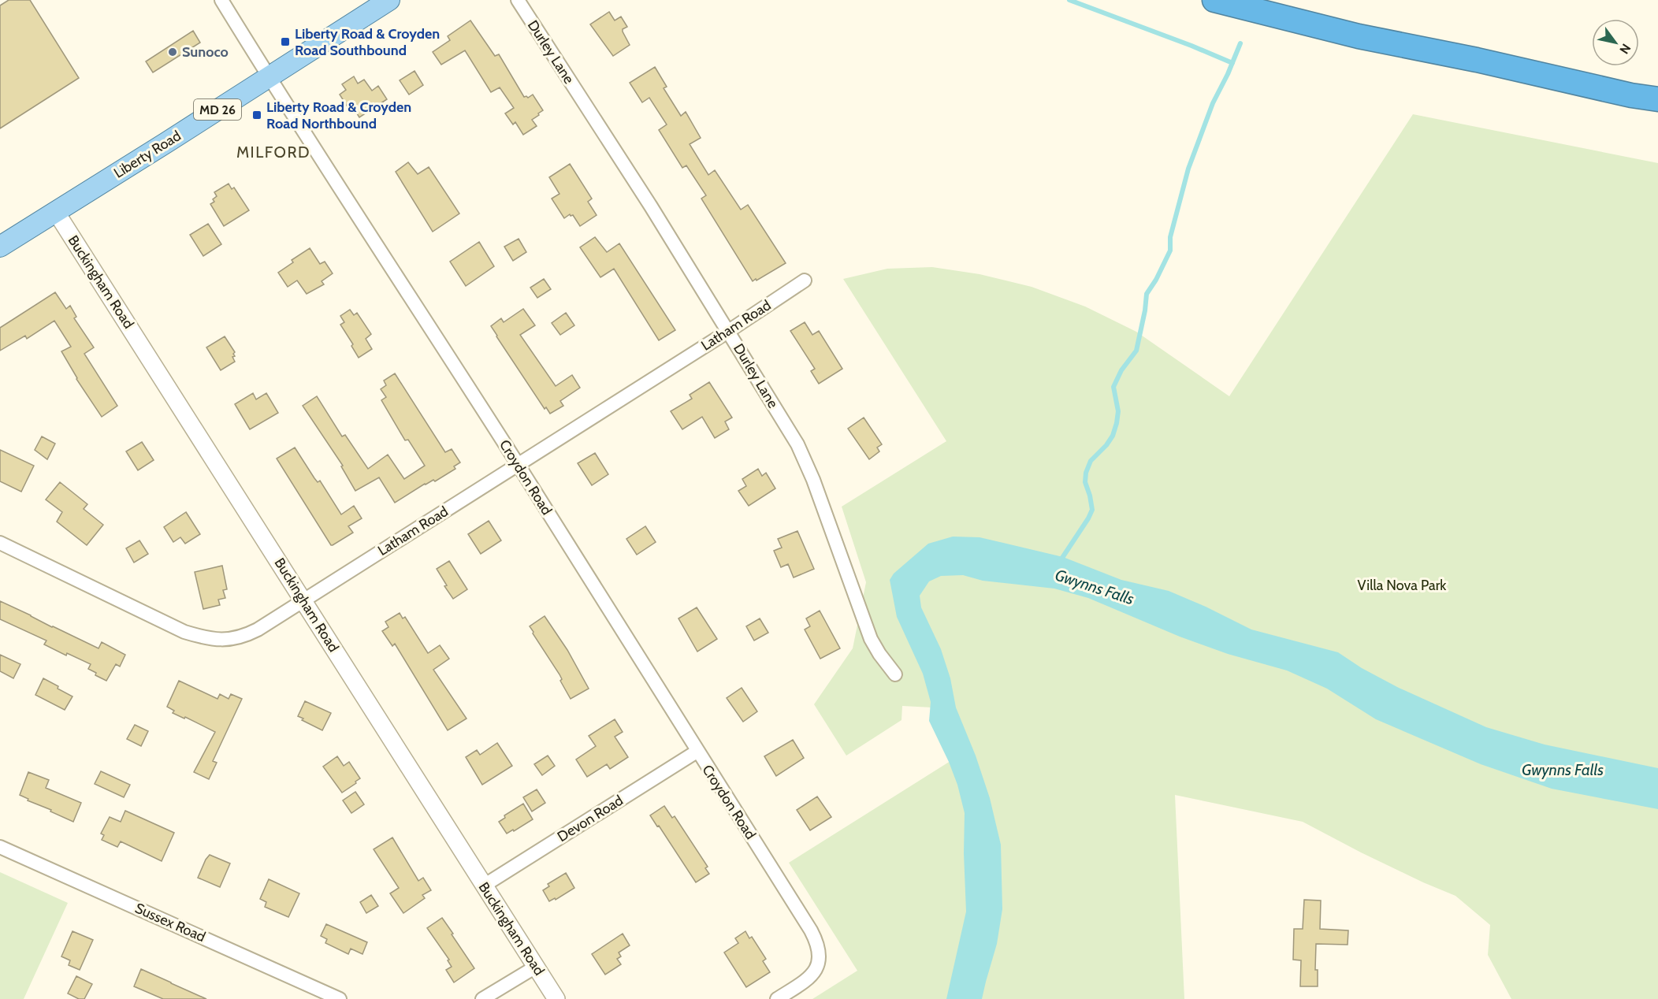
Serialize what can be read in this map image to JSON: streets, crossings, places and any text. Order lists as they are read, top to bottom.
{
  "streets": {
    "main road": ["MD 26", "Liberty Road"],
    "street": [
      "Durley Lane",
      "Buckingham Road",
      "Latham Road",
      "Croydon Road",
      "Devon Road",
      "Sussex Road"
    ]
  },
  "crossings": [
    ["Durley Lane", "Latham Road"],
    ["Liberty Road", "Buckingham Road"],
    ["Liberty Road", "Croydon Road"],
    ["Buckingham Road", "Latham Road"],
    ["Buckingham Road", "Devon Road"],
    ["Latham Road", "Croydon Road"],
    ["Croydon Road", "Devon Road"]
  ],
  "districts": ["MILFORD"],
  "water": ["Gwynns Falls"],
  "parks": ["Villa Nova Park"],
  "places": {
    "transit": ["Liberty Road & Croyden Road Southbound", "Liberty Road & Croyden Road Northbound"],
    "other": ["Sunoco"]
  },
  "north": "bottom right"
}
